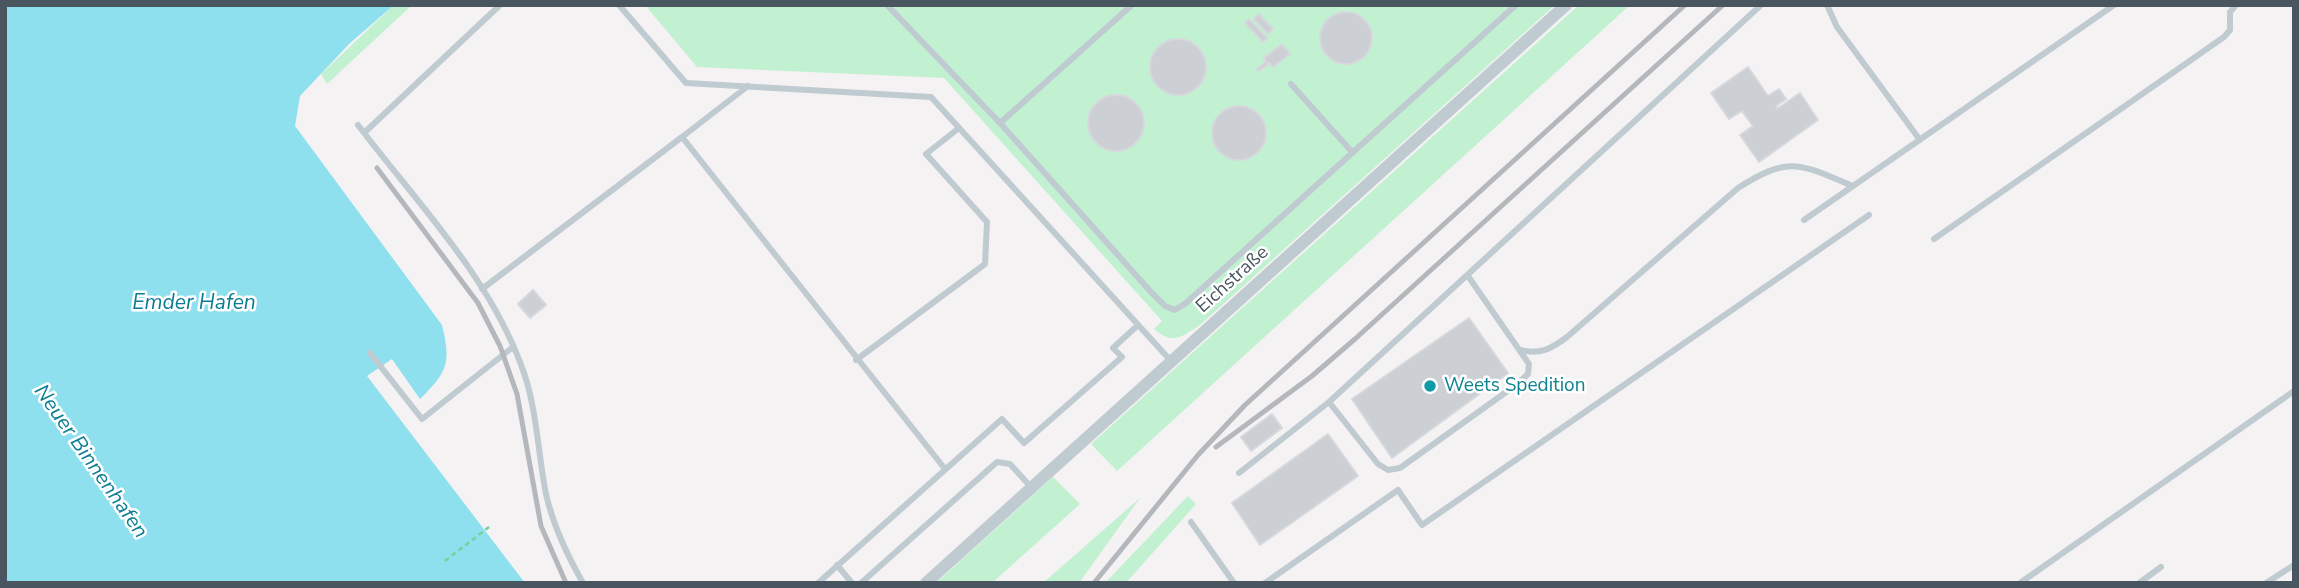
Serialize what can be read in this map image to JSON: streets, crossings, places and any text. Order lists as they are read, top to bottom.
{
  "streets": {
    "street": ["Eichstraße"]
  },
  "water": ["Emder Hafen", "Neuer Binnenhafen"],
  "places": ["Weets Spedition"]
}
